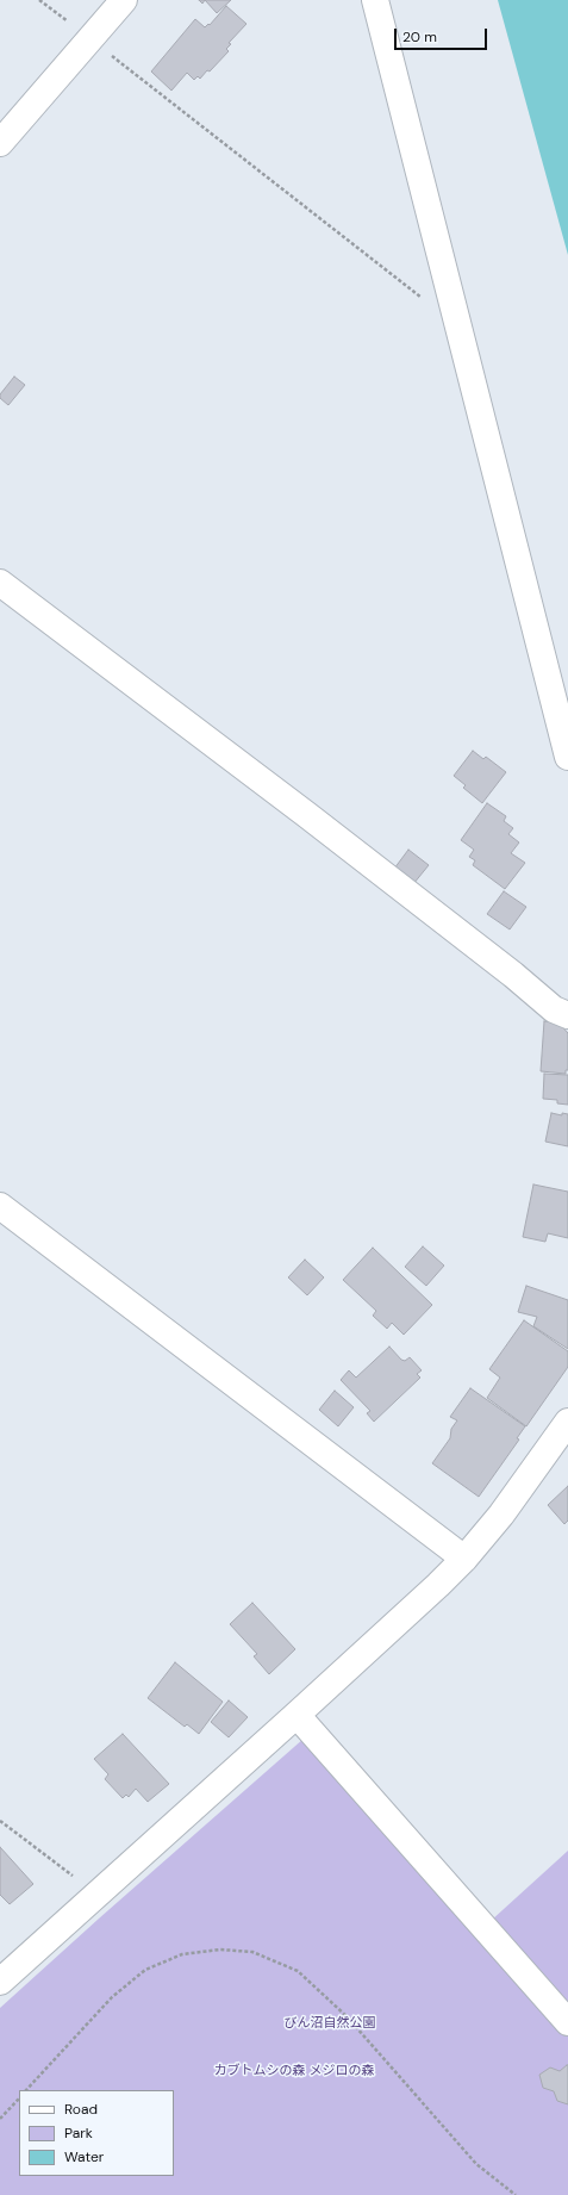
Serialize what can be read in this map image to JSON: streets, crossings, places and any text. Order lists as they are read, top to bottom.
{
  "parks": ["びん沼自然公園", "カブトムシの森 メジロの森"],
  "legend": ["Road", "Park", "Water"],
  "scale_bar": "20 m"
}
